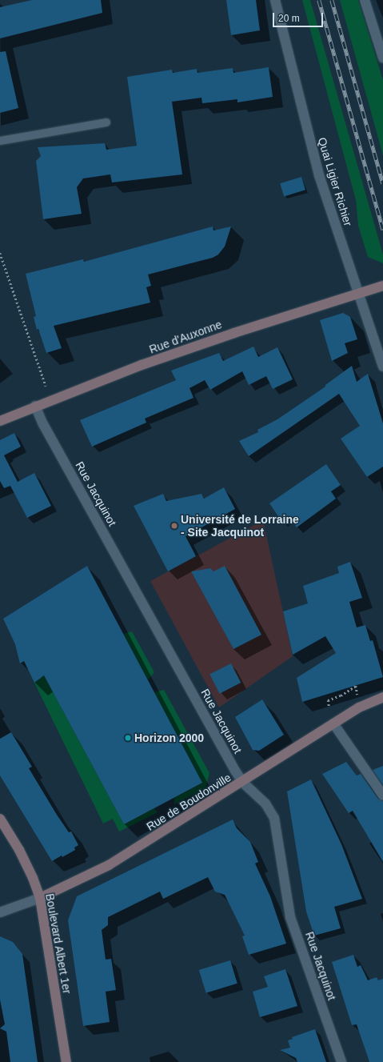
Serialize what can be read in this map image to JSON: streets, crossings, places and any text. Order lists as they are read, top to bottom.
{
  "streets": {
    "main road": ["Rue d'Auxonne", "Rue de Boudonville", "Boulevard Albert 1er"],
    "street": ["Quai Ligier Richier", "Rue Jacquinot"]
  },
  "crossings": [
    ["Quai Ligier Richier", "Rue d'Auxonne"],
    ["Rue d'Auxonne", "Rue Jacquinot"],
    ["Rue Jacquinot", "Rue de Boudonville"],
    ["Rue de Boudonville", "Boulevard Albert 1er"]
  ],
  "places": ["Université de Lorraine - Site Jacquinot", "Horizon 2000"],
  "scale_bar": "20 m"
}
